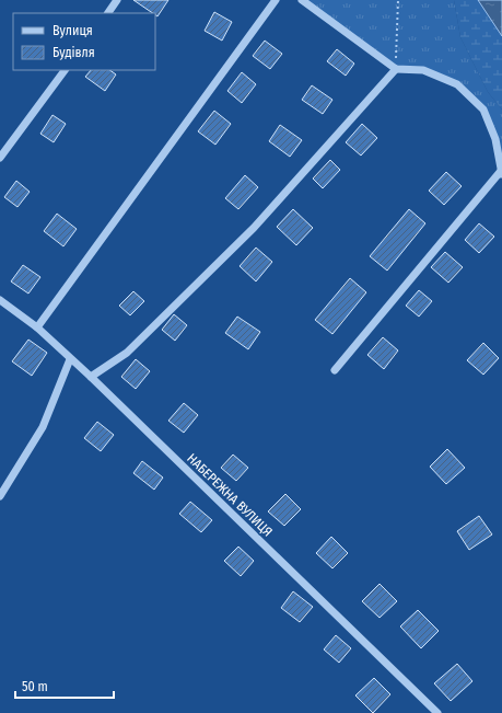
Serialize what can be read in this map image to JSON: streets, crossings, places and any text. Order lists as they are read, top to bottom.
{
  "streets": {
    "street": ["НАБЕРЕЖНА ВУЛИЦЯ"]
  },
  "legend": ["Вулиця", "Будівля"],
  "scale_bar": "50 m"
}
